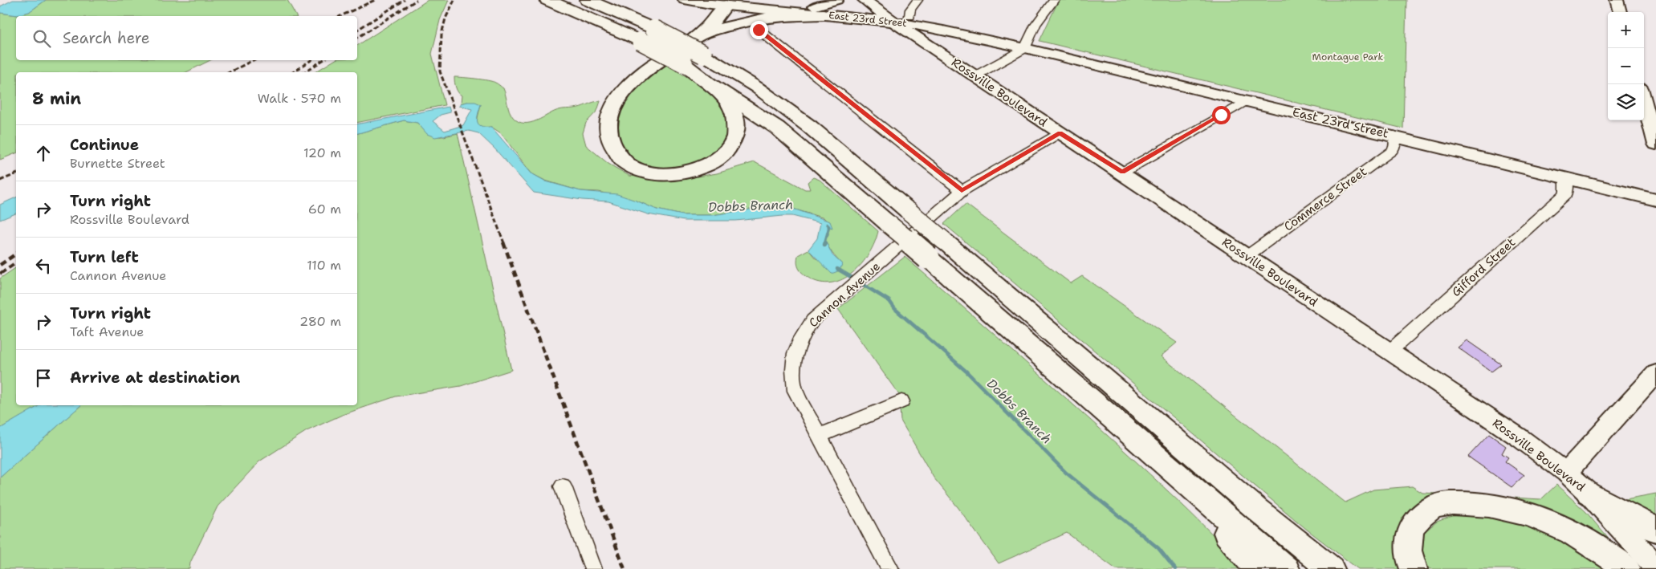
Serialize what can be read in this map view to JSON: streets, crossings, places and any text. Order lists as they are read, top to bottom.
{
  "streets": {
    "main road": ["East 23rd Street", "Rossville Boulevard"],
    "street": ["Commerce Street", "Gifford Street", "Cannon Avenue"]
  },
  "crossings": [
    ["East 23rd Street", "Rossville Boulevard"],
    ["East 23rd Street", "Commerce Street"],
    ["East 23rd Street", "Gifford Street"],
    ["Rossville Boulevard", "Commerce Street"],
    ["Rossville Boulevard", "Gifford Street"],
    ["Rossville Boulevard", "Cannon Avenue"]
  ],
  "water": ["Dobbs Branch"],
  "parks": ["Montague Park"],
  "page": {
    "map_buttons": ["+", "−"],
    "search": "Search here",
    "heading": ["8 min", "Walk · 570 m"],
    "list": [
      ["Continue", "Burnette Street", "120 m"],
      ["Turn right", "Rossville Boulevard", "60 m"],
      ["Turn left", "Cannon Avenue", "110 m"],
      ["Turn right", "Taft Avenue", "280 m"],
      "Arrive at destination"
    ]
  }
}
